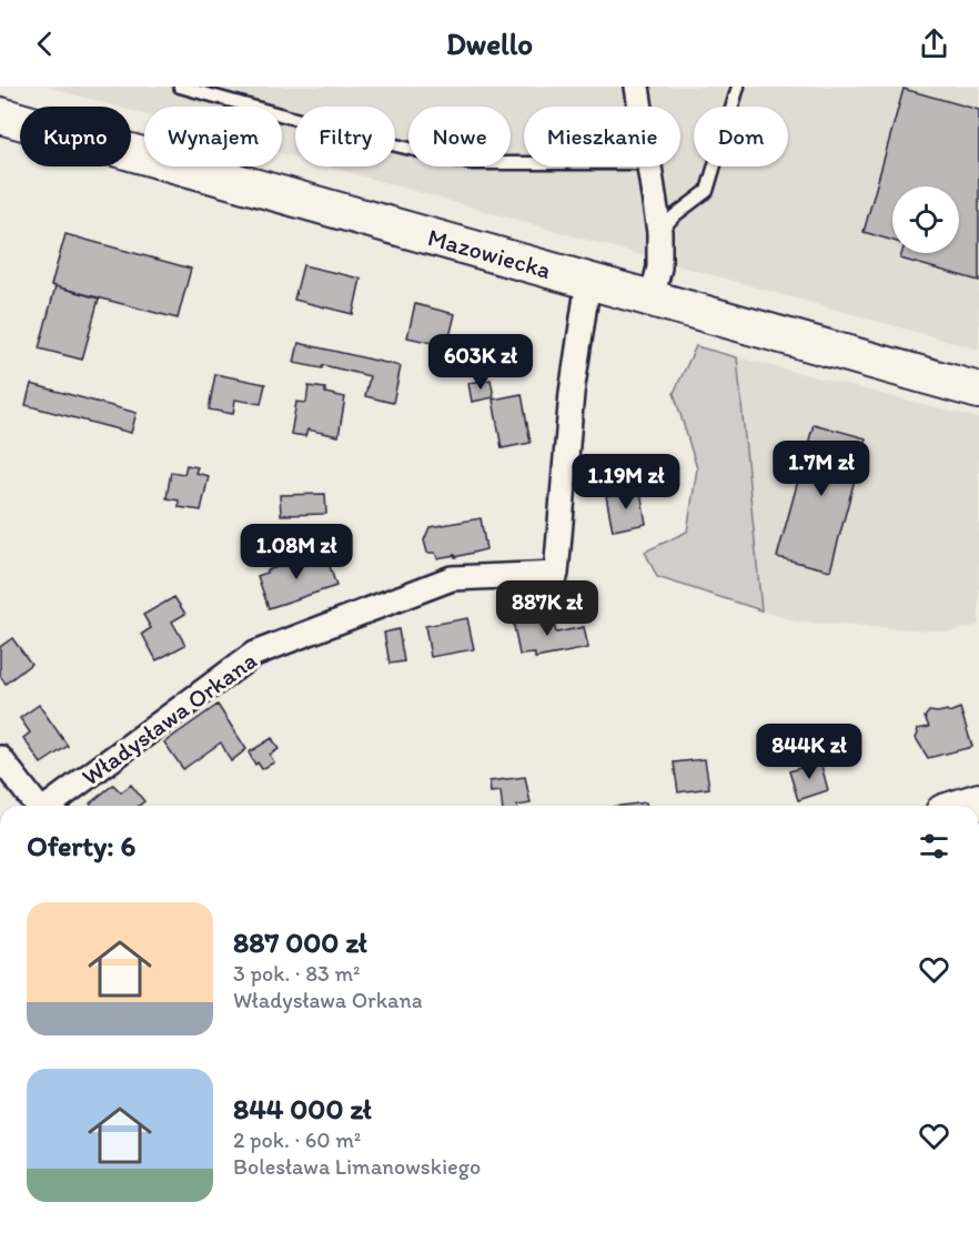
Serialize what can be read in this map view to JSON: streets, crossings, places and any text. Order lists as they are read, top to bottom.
{
  "streets": {
    "main road": ["Mazowiecka"],
    "street": ["Władysława Orkana"]
  },
  "crossings": [
    ["Mazowiecka", "Władysława Orkana"]
  ],
  "page": {
    "header": "Dwello",
    "chip": [
      "Kupno",
      "Wynajem",
      "Filtry",
      "Nowe",
      "Mieszkanie",
      "Dom"
    ],
    "price": [
      "603K zł",
      "1.7M zł",
      "1.19M zł",
      "1.08M zł",
      "887K zł",
      "844K zł"
    ],
    "heading": "Oferty: 6",
    "list": [
      {
        "name": "887 000 zł",
        "note": "3 pok. · 83 m² · Władysława Orkana"
      },
      {
        "name": "844 000 zł",
        "note": "2 pok. · 60 m² · Bolesława Limanowskiego"
      }
    ]
  }
}
